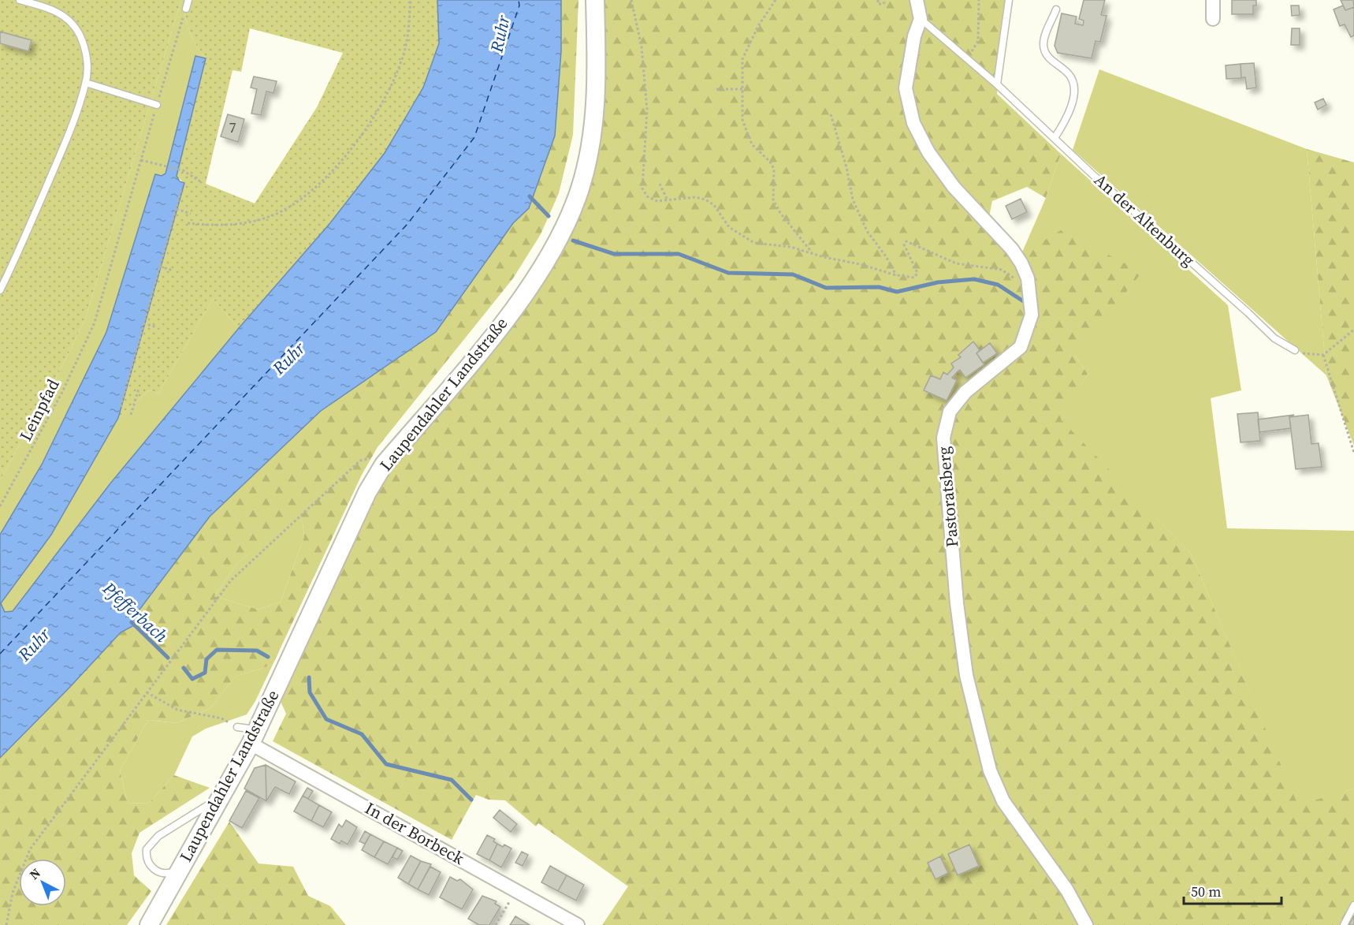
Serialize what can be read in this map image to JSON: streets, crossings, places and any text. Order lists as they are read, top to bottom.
{
  "streets": {
    "main road": ["Laupendahler Landstraße"],
    "street": ["Pastoratsberg", "In der Borbeck"],
    "lane": ["An der Altenburg"],
    "path": ["Leinpfad"]
  },
  "crossings": [
    ["An der Altenburg", "Pastoratsberg"],
    ["Laupendahler Landstraße", "In der Borbeck"]
  ],
  "water": ["Ruhr", "Pfefferbach"],
  "house_numbers": ["7"],
  "scale_bar": "50 m",
  "north": "top left"
}
